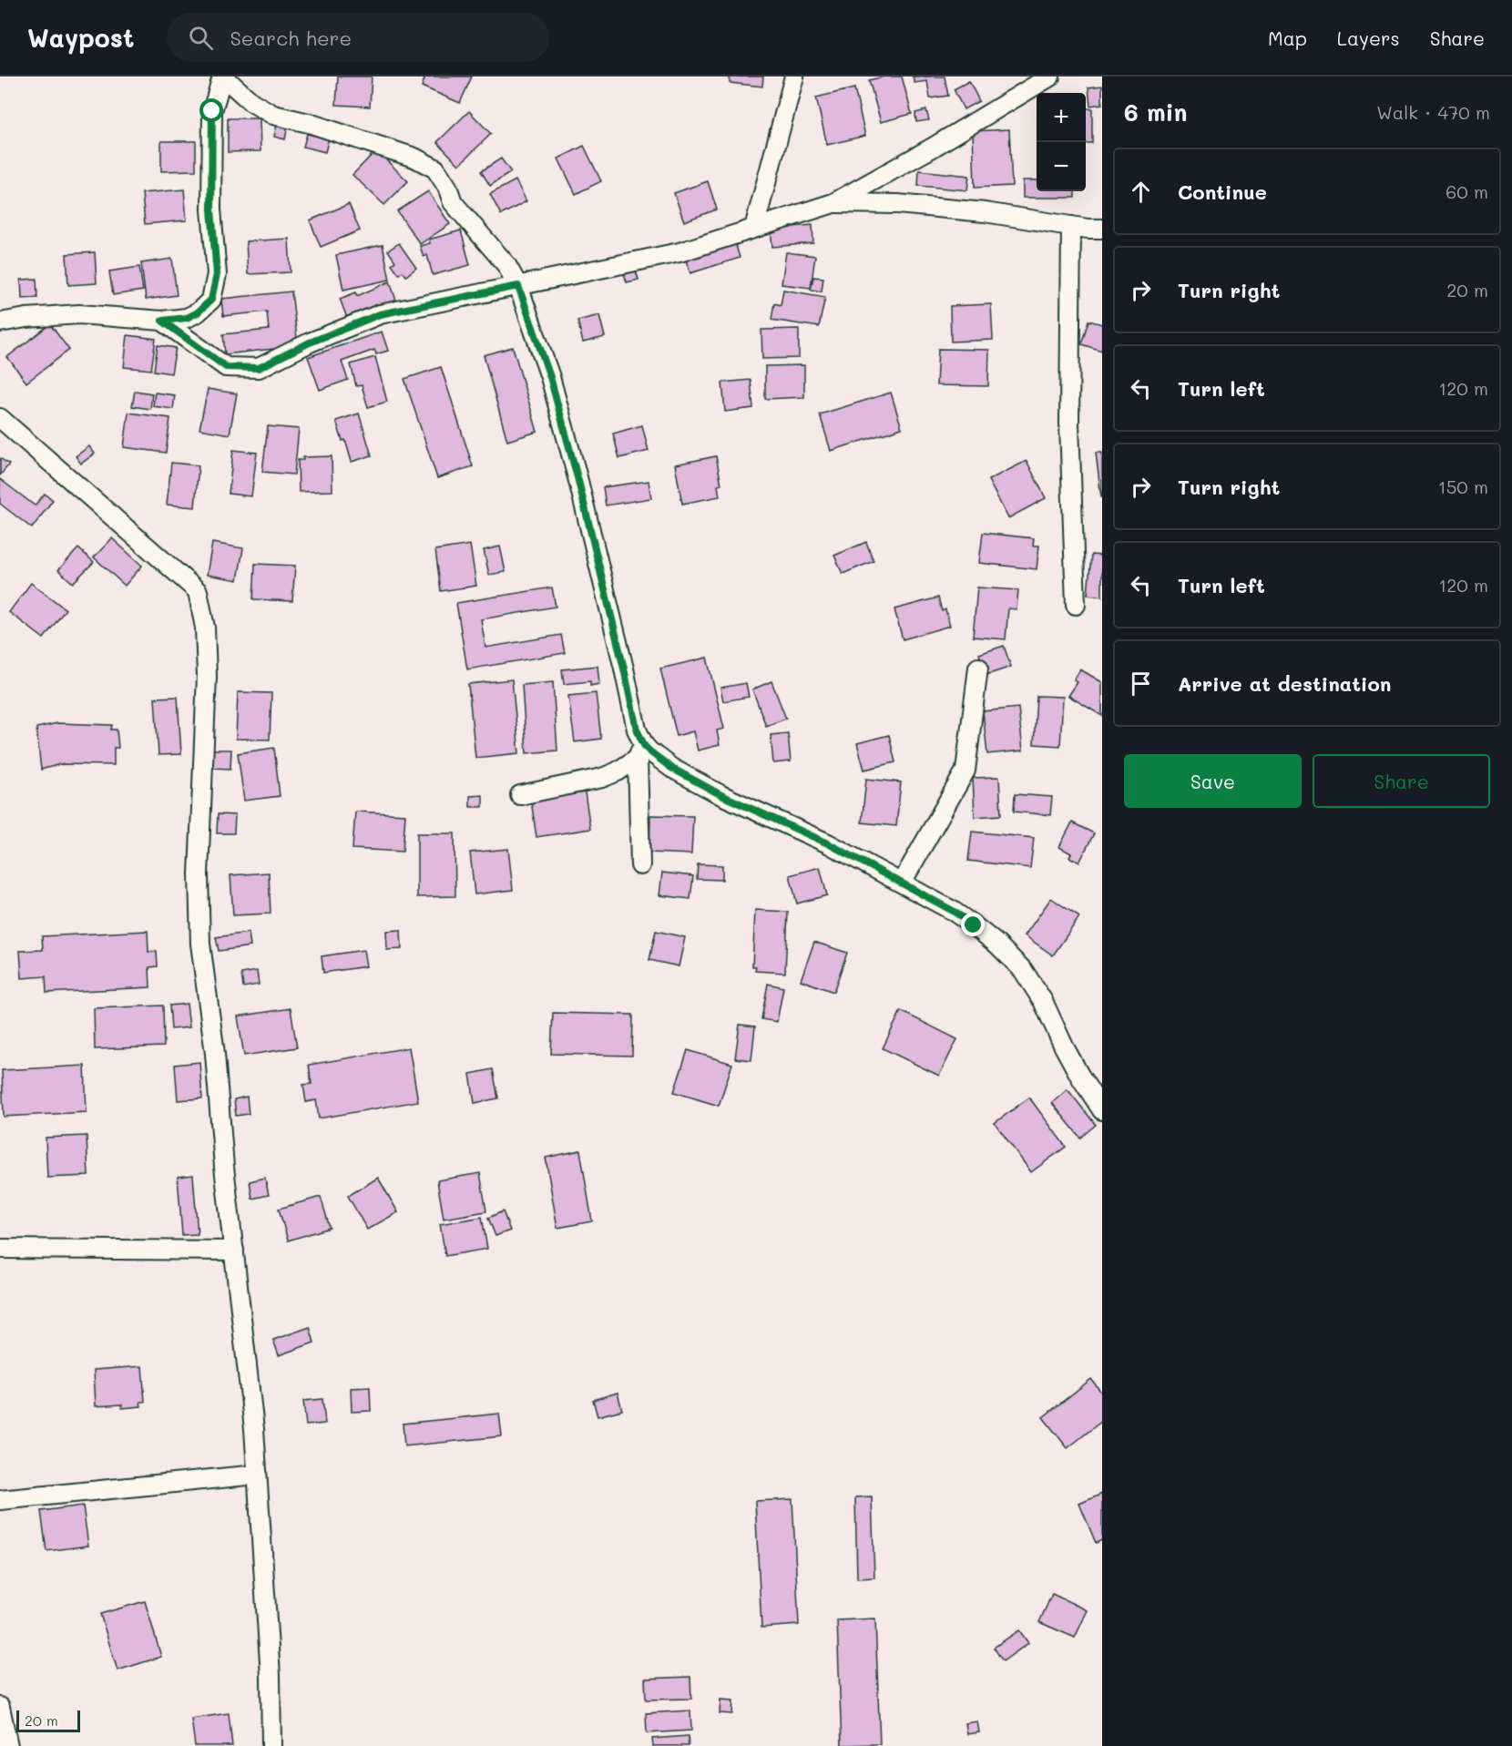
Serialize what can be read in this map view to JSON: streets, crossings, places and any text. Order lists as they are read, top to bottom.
{
  "scale_bar": "20 m",
  "page": {
    "header": "Waypost",
    "search": "Search here",
    "nav": ["Map", "Layers", "Share"],
    "heading": ["6 min", "Walk · 470 m"],
    "map_buttons": ["+", "−"],
    "list": [
      ["Continue", "60 m"],
      ["Turn right", "20 m"],
      ["Turn left", "120 m"],
      ["Turn right", "150 m"],
      ["Turn left", "120 m"],
      "Arrive at destination"
    ],
    "buttons": ["Save", "Share"],
    "scale": "20 m"
  }
}
